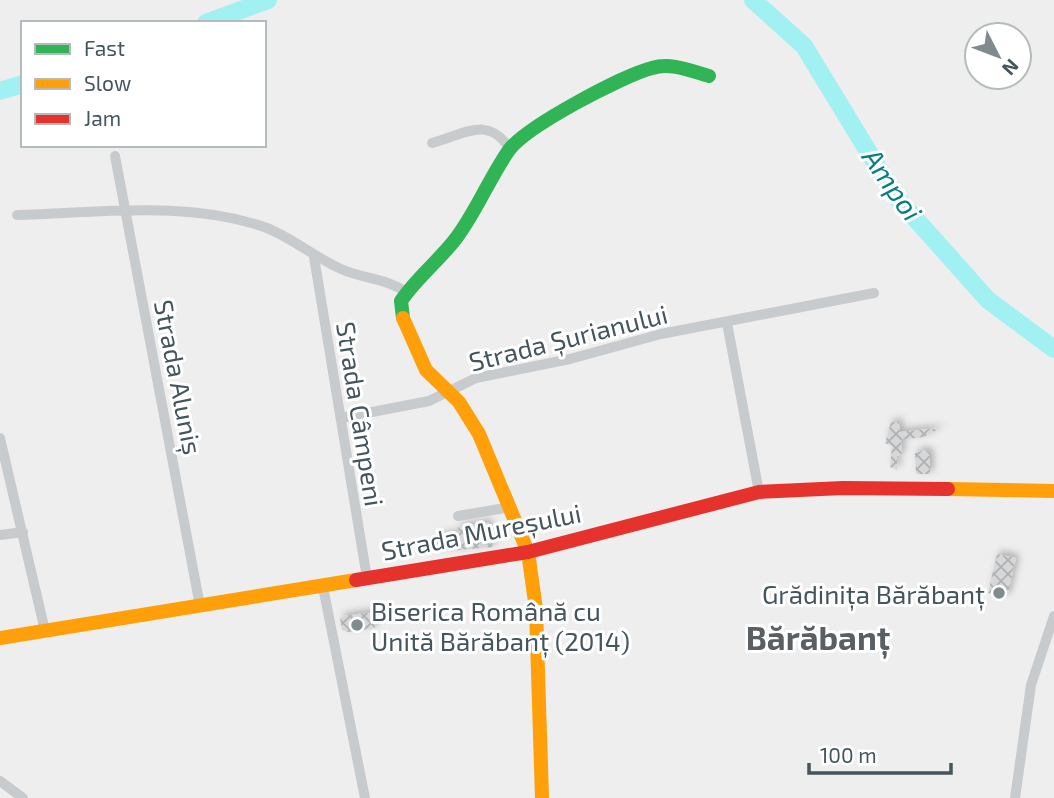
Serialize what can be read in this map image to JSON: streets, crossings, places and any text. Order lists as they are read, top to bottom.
{
  "streets": {
    "street": [
      "Strada Șurianului",
      "Strada Aluniș",
      "Strada Câmpeni",
      "Strada Mureșului"
    ]
  },
  "crossings": [
    ["Strada Șurianului", "Strada Câmpeni"],
    ["Strada Aluniș", "Strada Mureșului"],
    ["Strada Câmpeni", "Strada Mureșului"]
  ],
  "districts": ["Bărăbanț"],
  "water": ["Ampoi"],
  "places": ["Grădinița Bărăbanț", "Biserica Română cu Unită Bărăbanț (2014)"],
  "legend": ["Fast", "Slow", "Jam"],
  "scale_bar": "100 m",
  "north": "bottom right"
}
